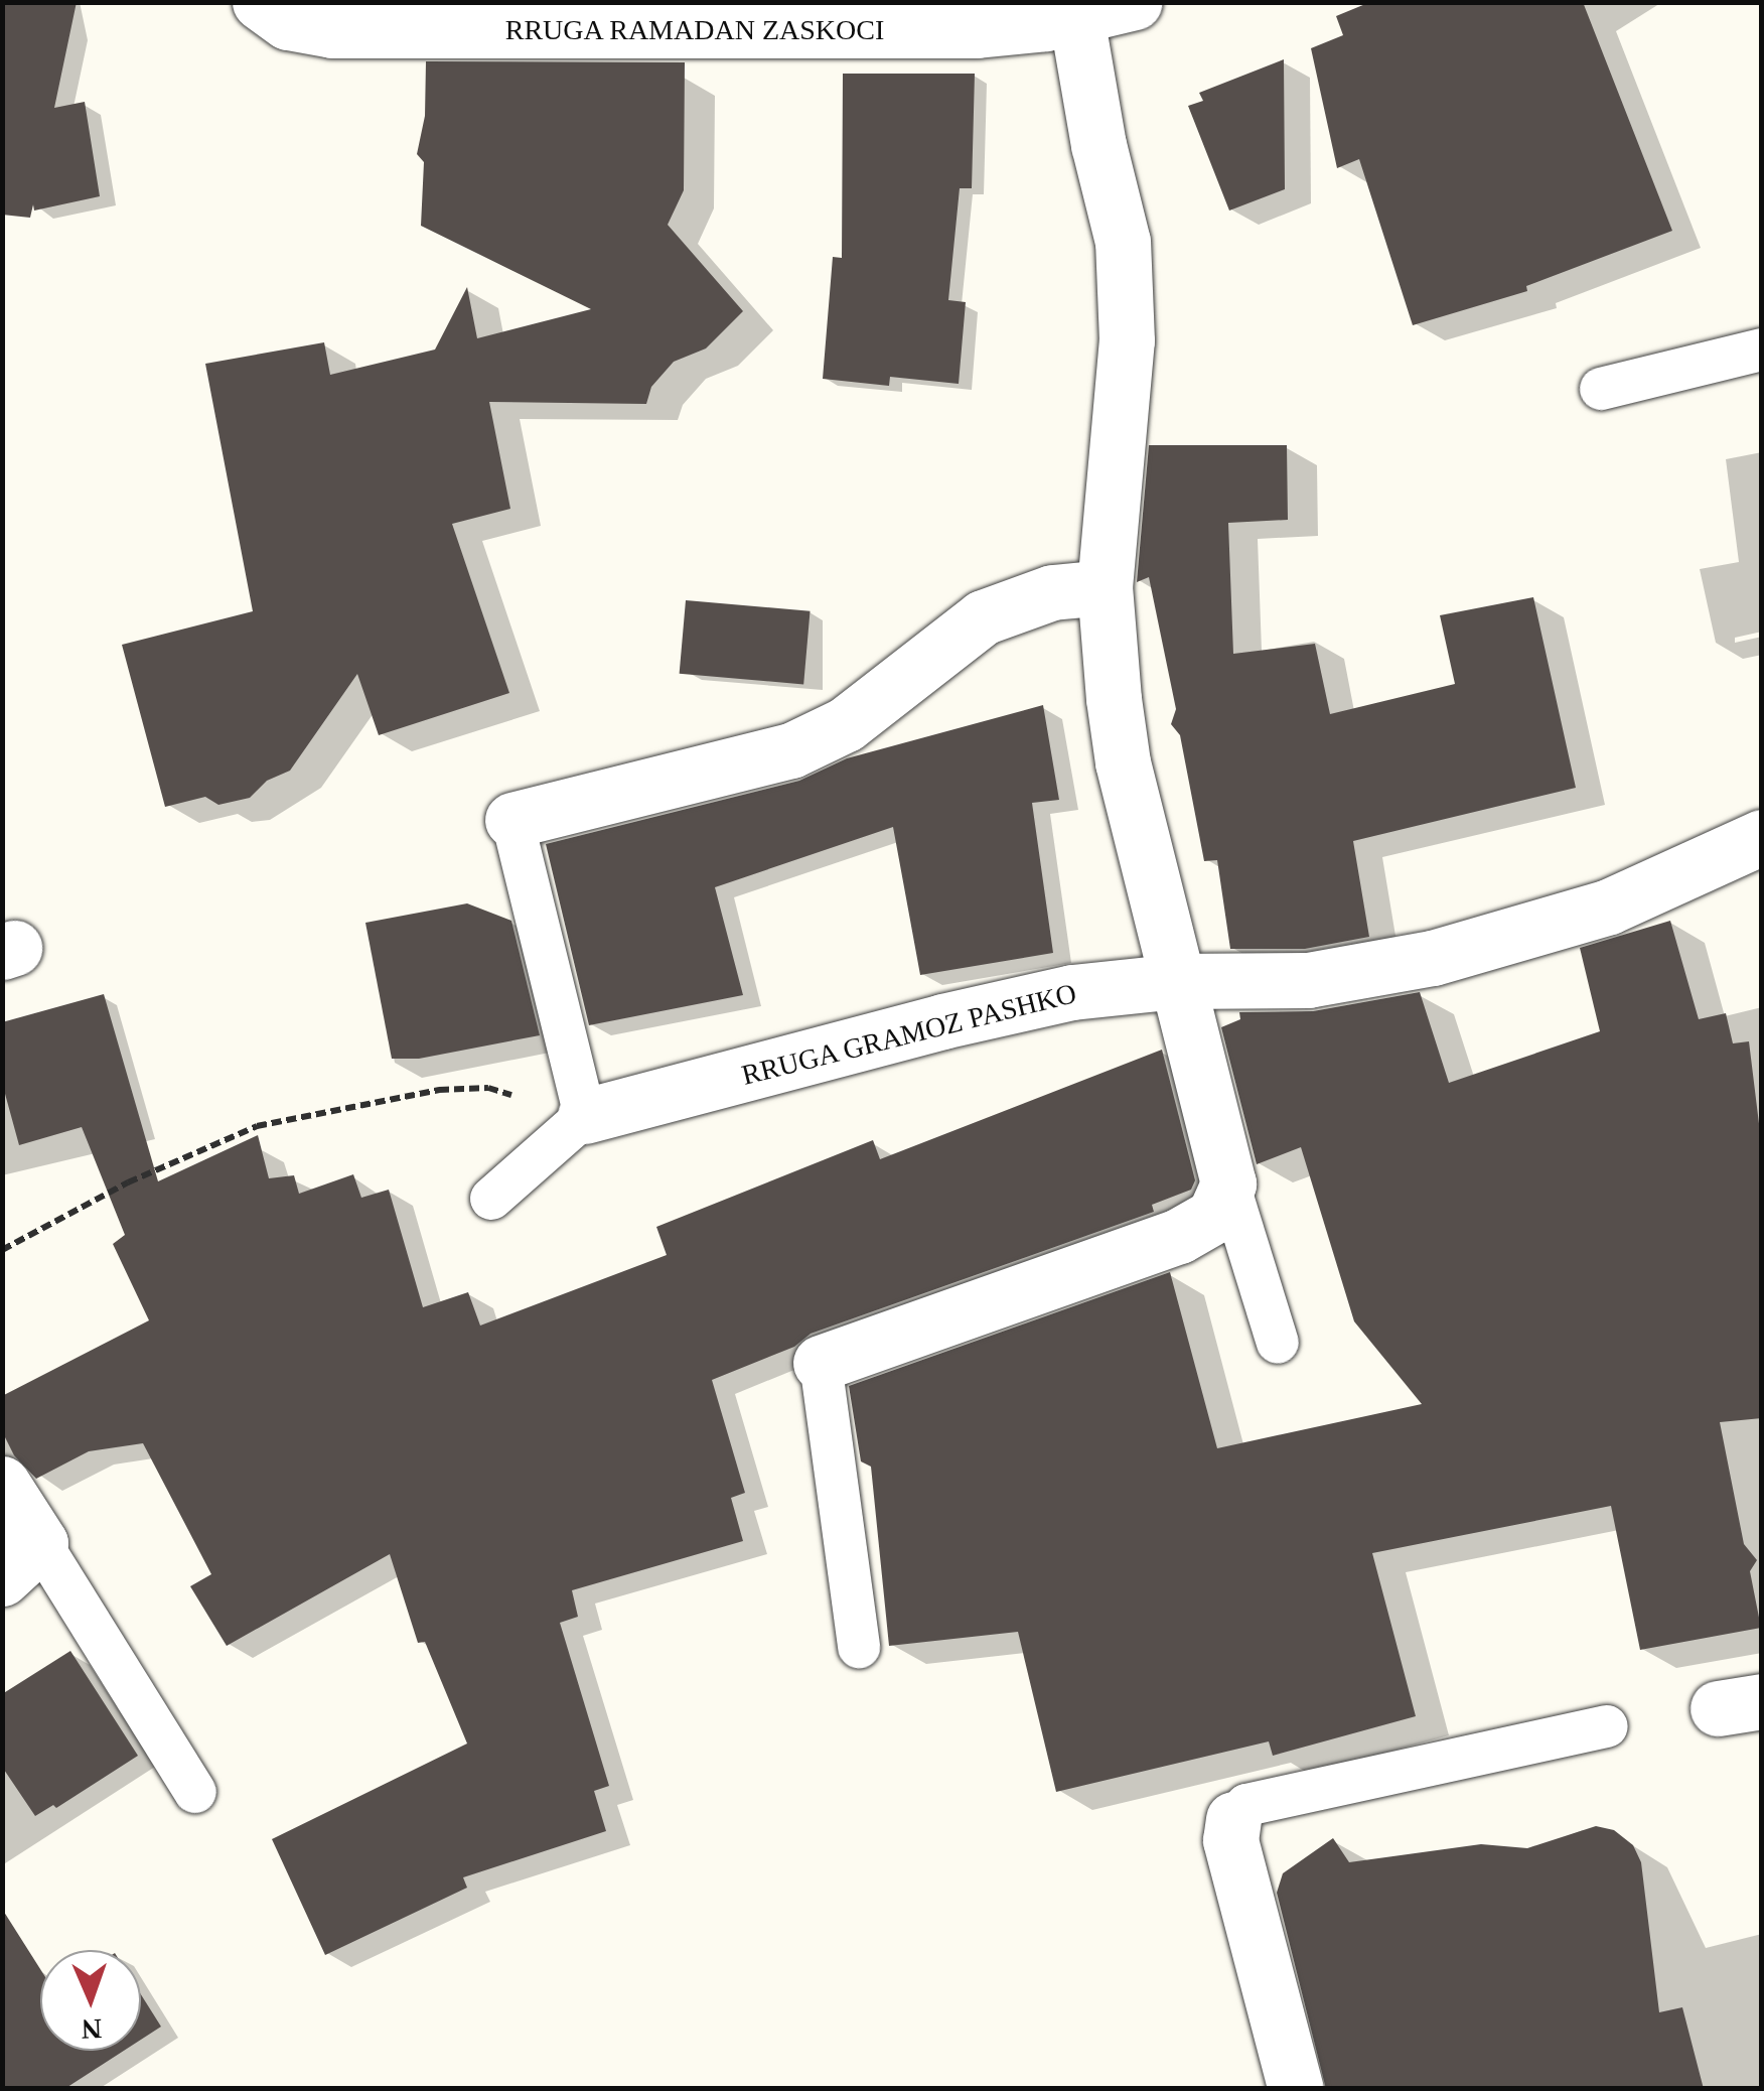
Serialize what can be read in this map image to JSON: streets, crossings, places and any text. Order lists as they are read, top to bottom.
{
  "streets": {
    "street": ["RRUGA RAMADAN ZASKOCI", "RRUGA GRAMOZ PASHKO"]
  },
  "north": "bottom"
}
